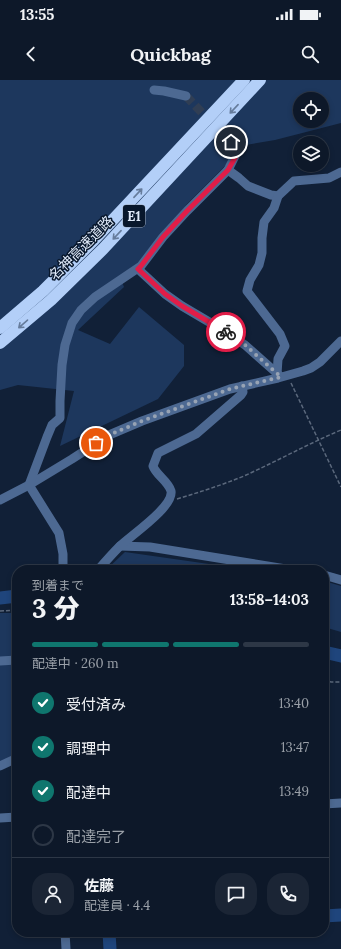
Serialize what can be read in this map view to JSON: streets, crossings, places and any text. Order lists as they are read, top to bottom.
{
  "streets": {
    "highway": ["E1", "名神高速道路"]
  },
  "page": {
    "status": "13:55",
    "header": "Quickbag",
    "heading": ["3 分", "到着まで", "13:58–14:03"],
    "panel": ["佐藤", "配達員 · 4.4"],
    "bar": "配達中 · 260 m",
    "list": [
      ["受付済み", "13:40"],
      ["調理中", "13:47"],
      ["配達中", "13:49"],
      "配達完了"
    ]
  }
}
